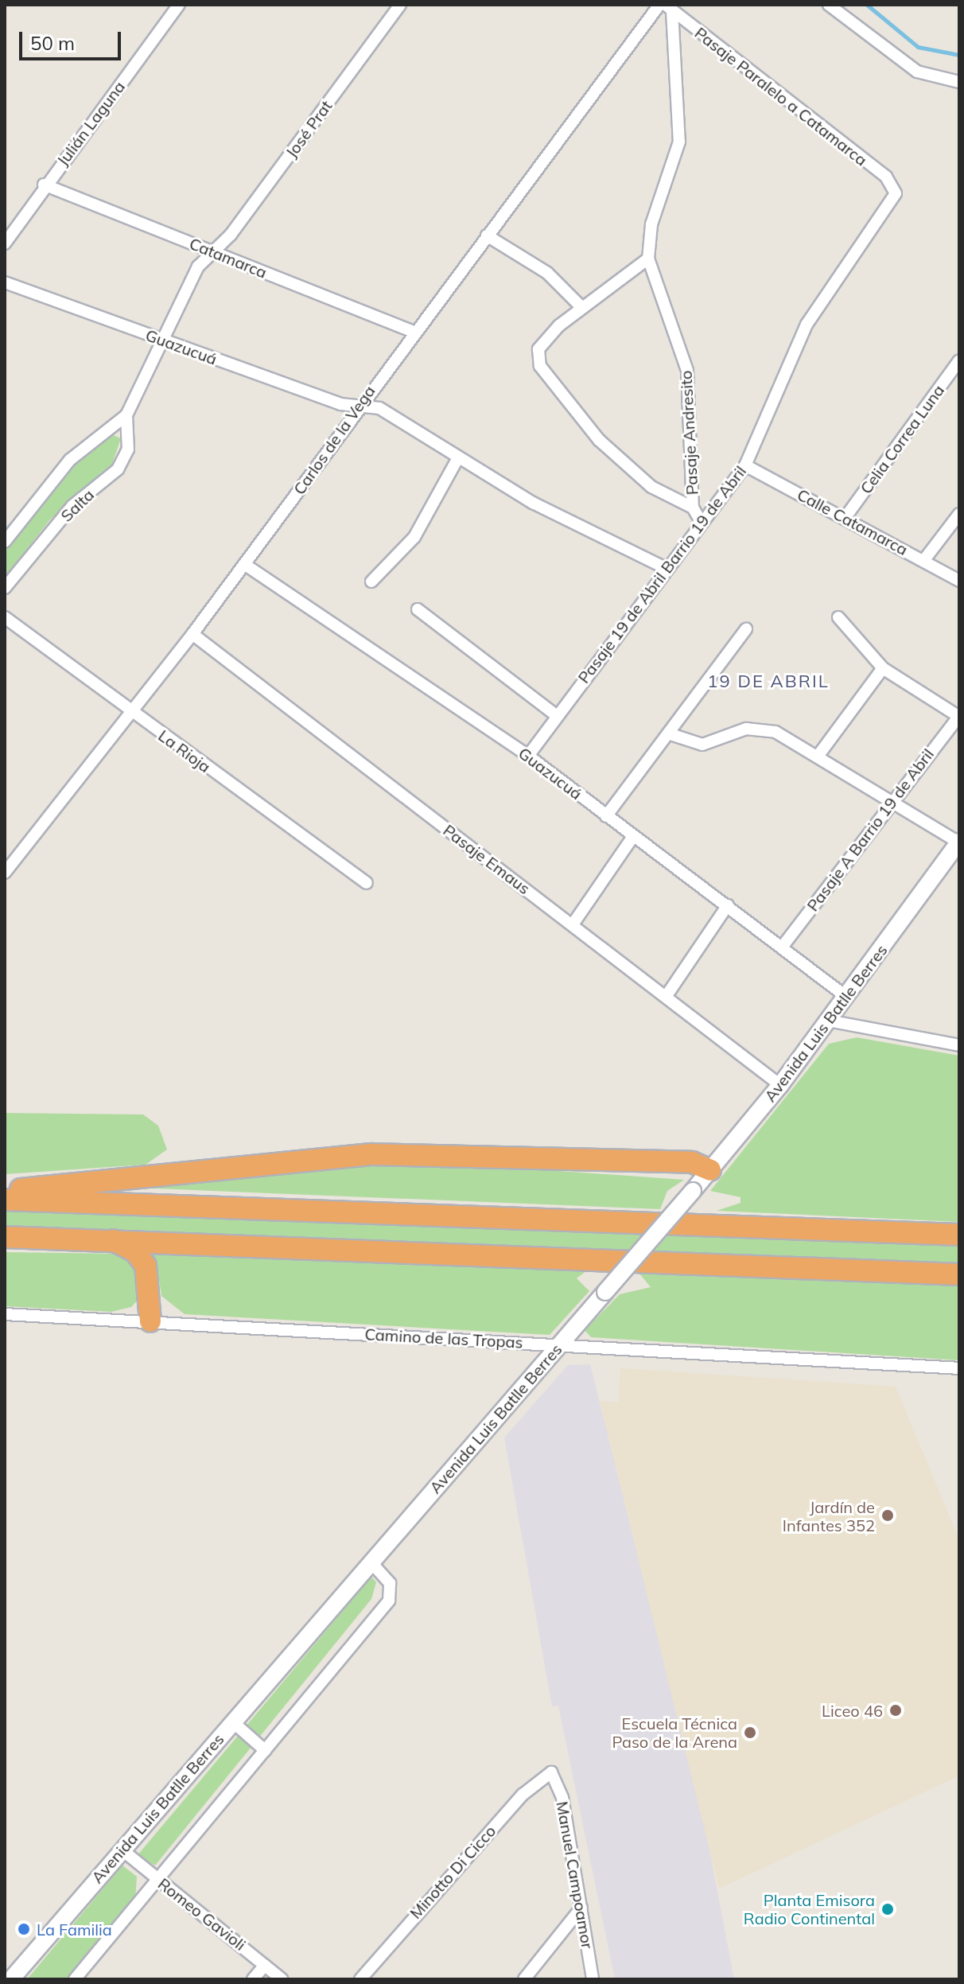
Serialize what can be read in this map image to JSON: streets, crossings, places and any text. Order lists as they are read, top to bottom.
{
  "streets": {
    "main road": ["Avenida Luis Batlle Berres"],
    "street": [
      "Pasaje Paralelo a Catamarca",
      "Julián Laguna",
      "José Prat",
      "Catamarca",
      "Guazucuá",
      "Pasaje Andresito",
      "Celia Correa Luna",
      "Carlos de la Vega",
      "Salta",
      "Calle Catamarca",
      "Pasaje 19 de Abril Barrio 19 de Abril",
      "La Rioja",
      "Pasaje A Barrio 19 de Abril",
      "Pasaje Emaus",
      "Camino de las Tropas",
      "Minotto Di Cicco",
      "Manuel Campoamor",
      "Romeo Gavioli"
    ]
  },
  "crossings": [
    ["Pasaje Paralelo a Catamarca", "Pasaje Andresito"],
    ["Pasaje Paralelo a Catamarca", "Pasaje 19 de Abril Barrio 19 de Abril"],
    ["Julián Laguna", "Catamarca"],
    ["José Prat", "Catamarca"],
    ["José Prat", "Salta"],
    ["Catamarca", "Carlos de la Vega"],
    ["Catamarca", "Salta"],
    ["Guazucuá", "Carlos de la Vega"],
    ["Guazucuá", "Salta"],
    ["Guazucuá", "Pasaje 19 de Abril Barrio 19 de Abril"],
    ["Guazucuá", "Pasaje A Barrio 19 de Abril"],
    ["Guazucuá", "Avenida Luis Batlle Berres"],
    ["Pasaje Andresito", "Pasaje 19 de Abril Barrio 19 de Abril"],
    ["Celia Correa Luna", "Calle Catamarca"],
    ["Carlos de la Vega", "La Rioja"],
    ["Carlos de la Vega", "Pasaje Emaus"],
    ["Calle Catamarca", "Pasaje 19 de Abril Barrio 19 de Abril"],
    ["Pasaje Emaus", "Avenida Luis Batlle Berres"],
    ["Avenida Luis Batlle Berres", "Camino de las Tropas"],
    ["Avenida Luis Batlle Berres", "Romeo Gavioli"],
    ["Minotto Di Cicco", "Manuel Campoamor"]
  ],
  "districts": ["19 DE ABRIL"],
  "places": [
    "Jardín de Infantes 352",
    "Liceo 46",
    "Escuela Técnica Paso de la Arena",
    "Planta Emisora Radio Continental",
    "La Familia"
  ],
  "scale_bar": "50 m"
}
